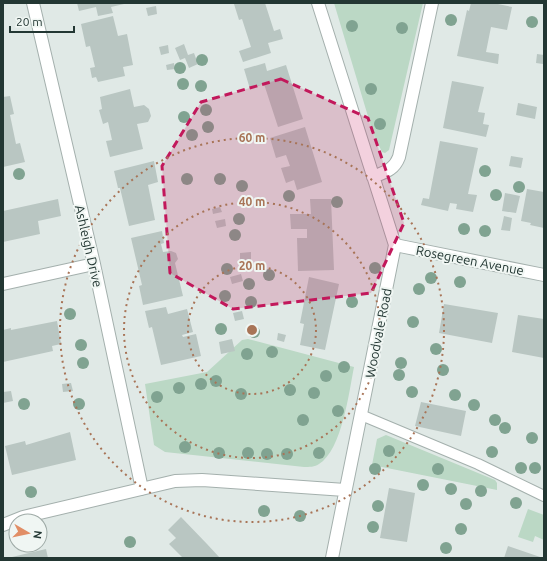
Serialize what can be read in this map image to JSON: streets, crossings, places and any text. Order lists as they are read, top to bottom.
{
  "streets": {
    "street": ["Ashleigh Drive", "Rosegreen Avenue", "Woodvale Road"]
  },
  "crossings": [
    ["Rosegreen Avenue", "Woodvale Road"]
  ],
  "scale_bar": "20 m",
  "north": "right",
  "rings": ["60 m", "40 m", "20 m"]
}
